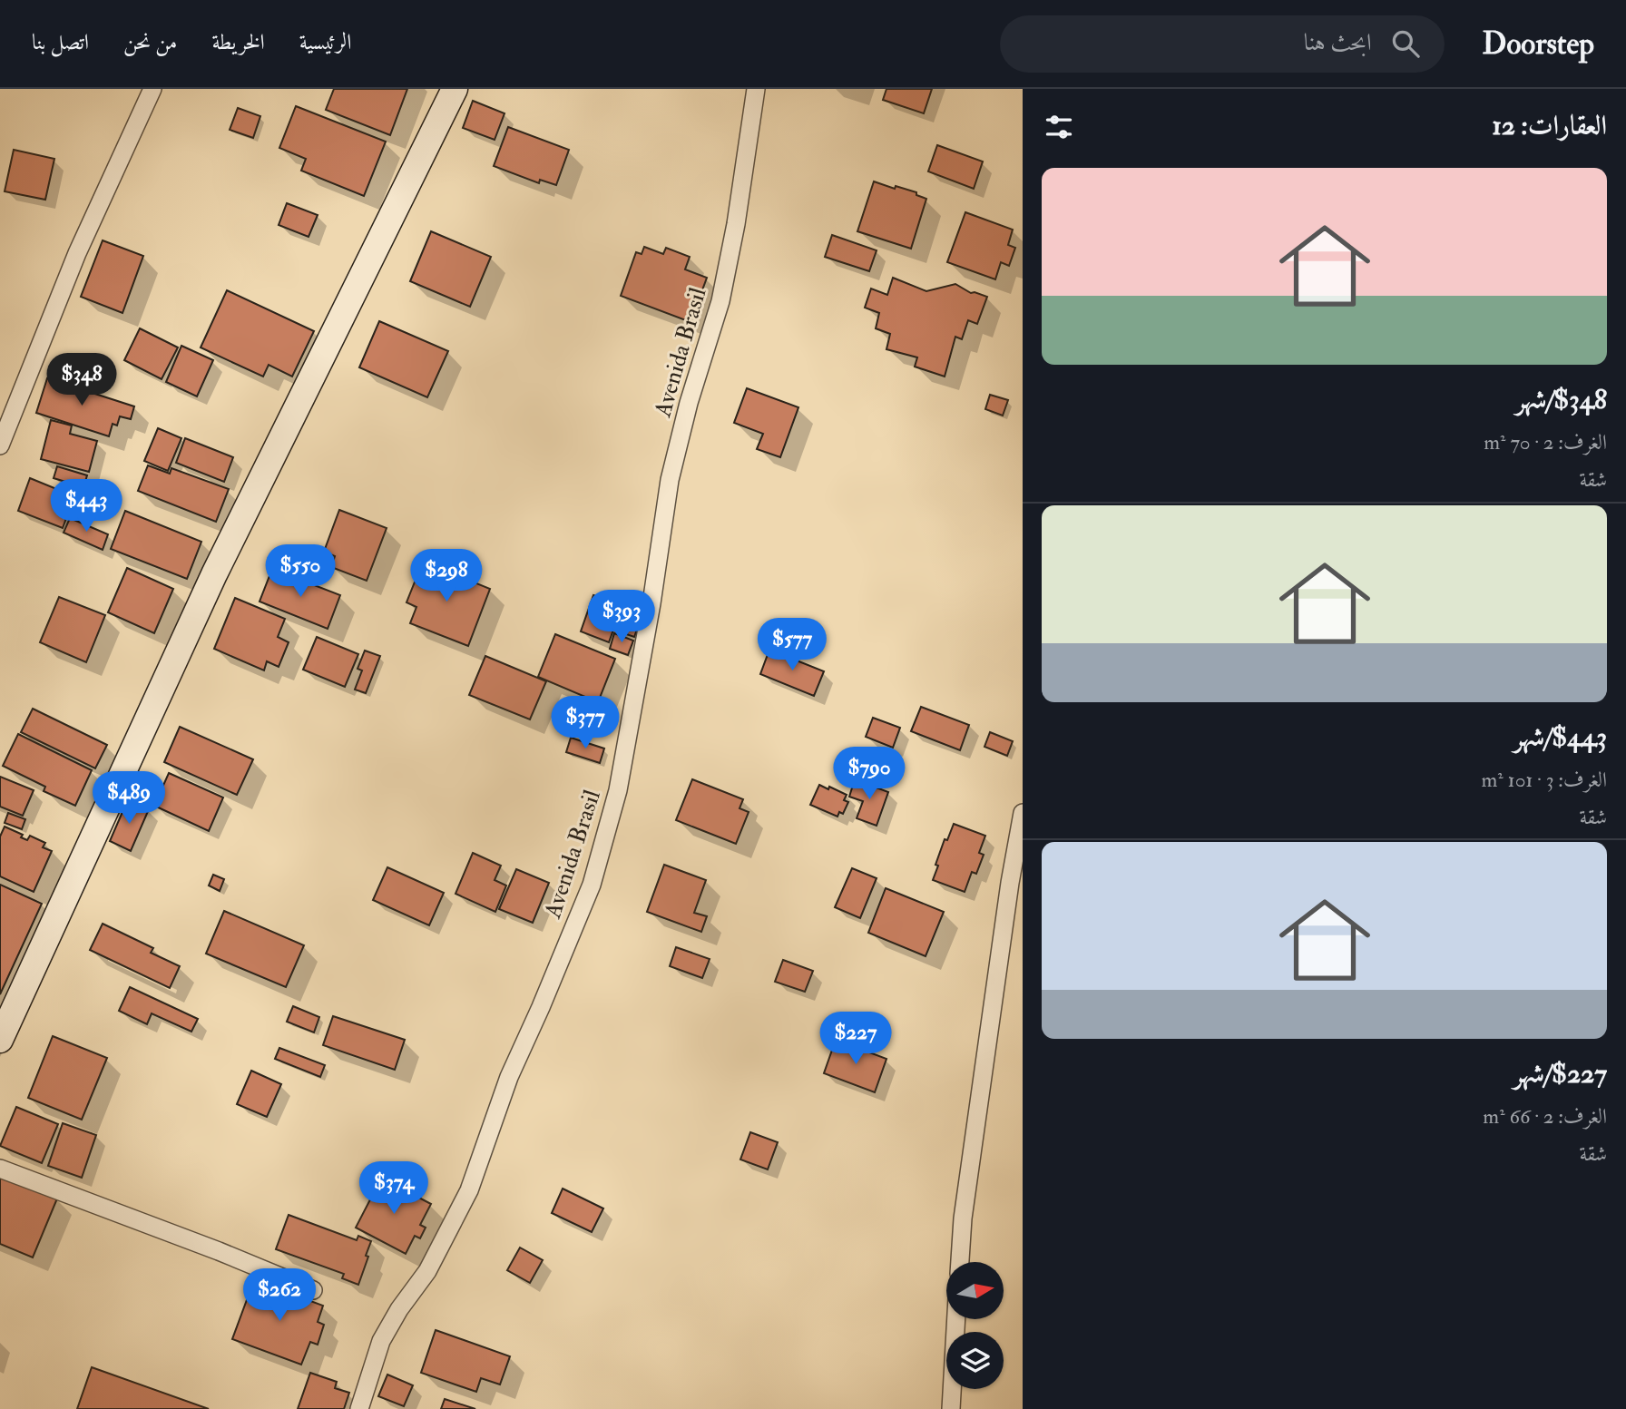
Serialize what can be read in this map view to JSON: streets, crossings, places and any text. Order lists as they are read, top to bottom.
{
  "streets": {
    "street": ["Avenida Brasil"]
  },
  "north": "right",
  "page": {
    "header": "Doorstep",
    "search": "ابحث هنا",
    "nav": [
      "الرئيسية",
      "الخريطة",
      "من نحن",
      "اتصل بنا"
    ],
    "heading": "العقارات: 12",
    "list": [
      {
        "name": "$348/شهر",
        "note": "الغرف: 2 · 70 m² · شقة"
      },
      {
        "name": "$443/شهر",
        "note": "الغرف: 3 · 101 m² · شقة"
      },
      {
        "name": "$227/شهر",
        "note": "الغرف: 2 · 66 m² · شقة"
      }
    ],
    "price": [
      "$348",
      "$443",
      "$550",
      "$298",
      "$393",
      "$577",
      "$377",
      "$790",
      "$489",
      "$227",
      "$374",
      "$262"
    ]
  }
}
